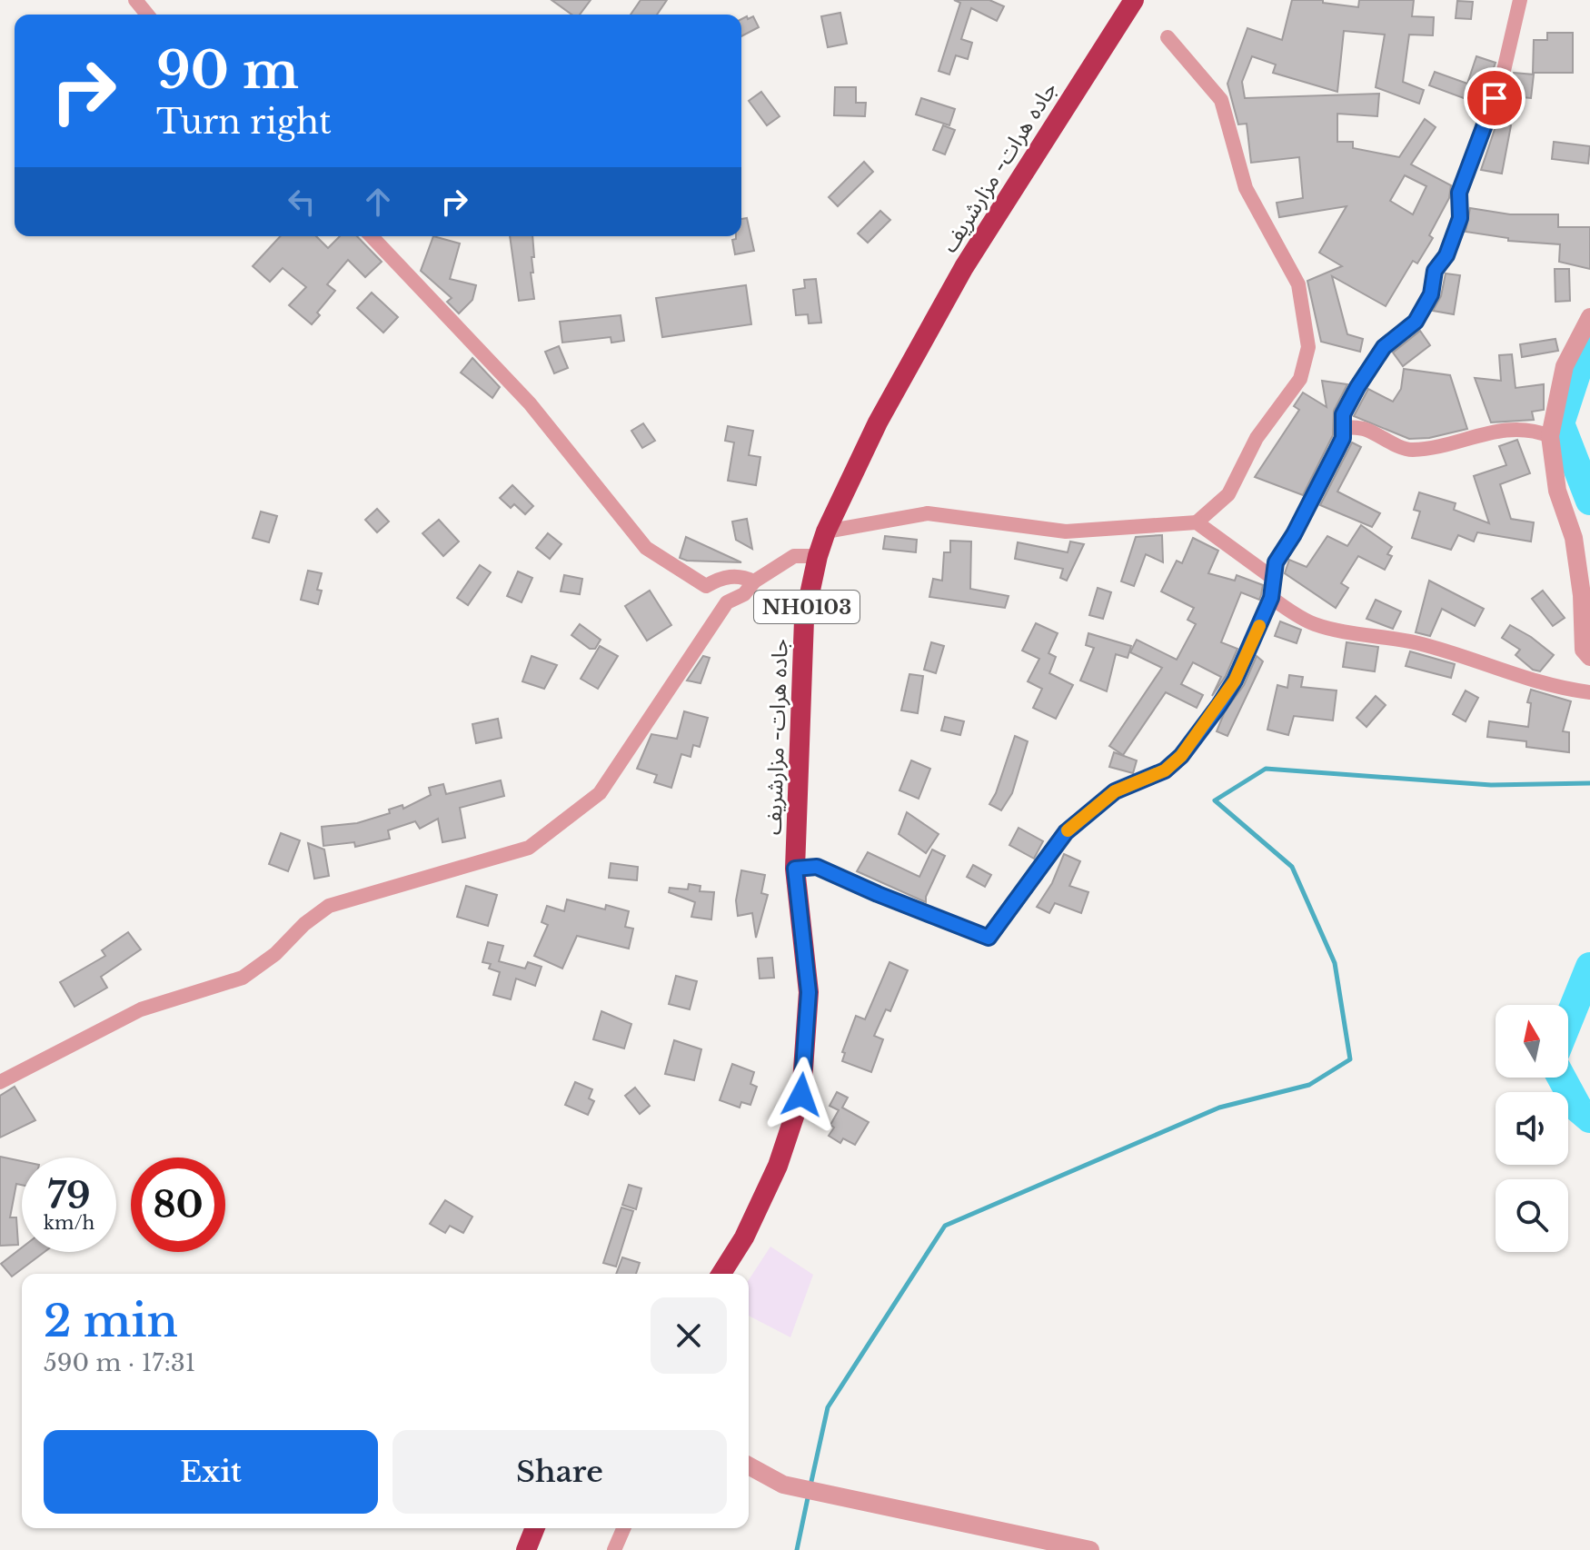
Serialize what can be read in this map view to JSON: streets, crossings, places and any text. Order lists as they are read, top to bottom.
{
  "streets": {
    "highway": ["جاده هرات- مزارشریف", "NH0103"]
  },
  "north": "top",
  "page": {
    "turn": ["90 m", "Turn right"],
    "speed": "79 km/h",
    "limit": "80",
    "heading": ["2 min", "590 m · 17:31"],
    "buttons": ["Exit", "Share"]
  }
}
